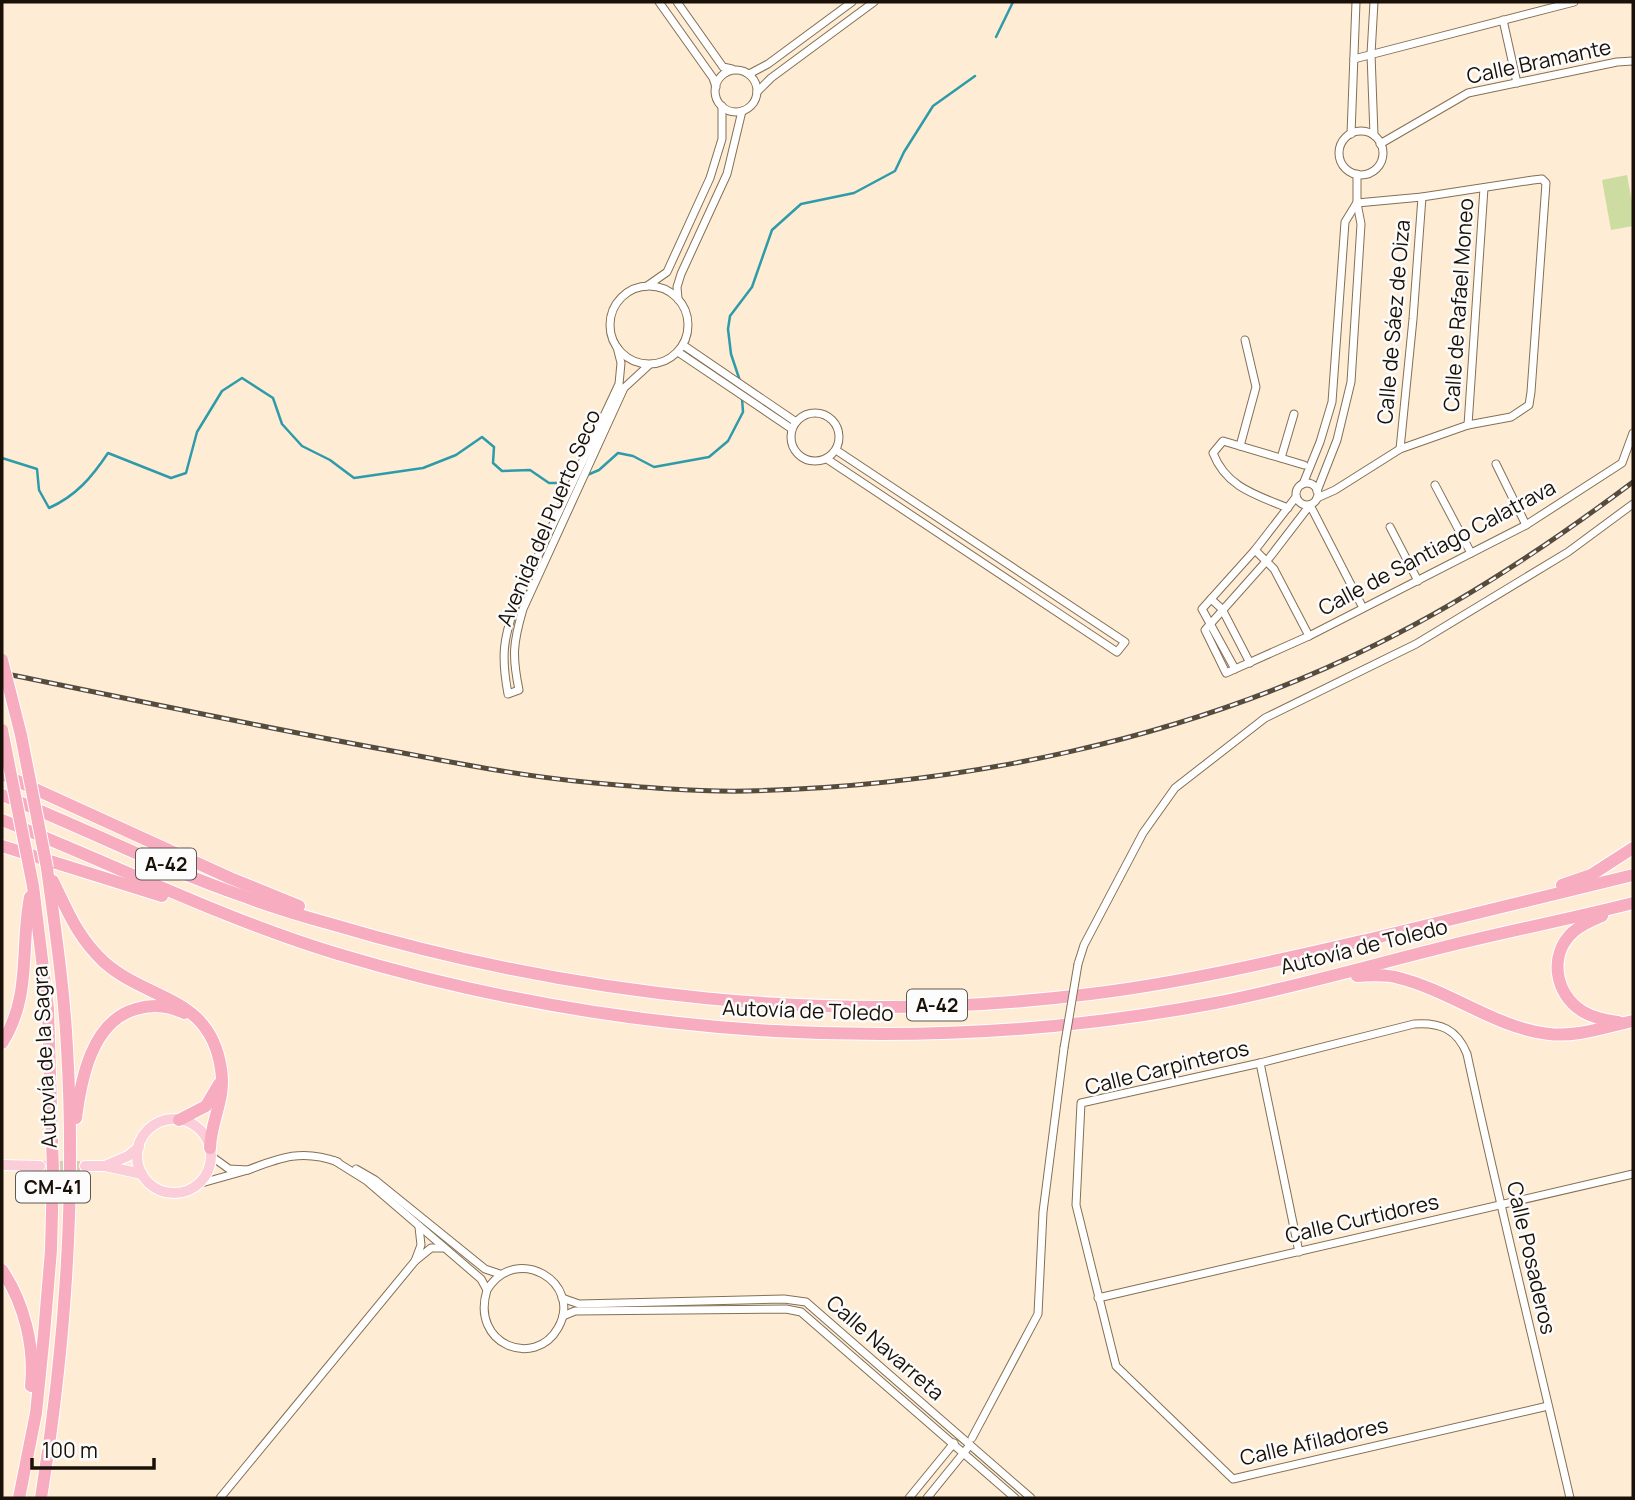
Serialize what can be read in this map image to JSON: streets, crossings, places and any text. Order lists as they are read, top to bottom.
{
  "streets": {
    "highway": [
      "A-42",
      "Autovía de Toledo",
      "Autovía de la Sagra",
      "CM-41"
    ],
    "street": [
      "Calle Bramante",
      "Calle de Rafael Moneo",
      "Calle de Sáez de Oiza",
      "Avenida del Puerto Seco",
      "Calle de Santiago Calatrava",
      "Calle Carpinteros",
      "Calle Curtidores",
      "Calle Posaderos",
      "Calle Navarreta",
      "Calle Afiladores"
    ]
  },
  "crossings": [
    ["Calle Carpinteros", "Calle Curtidores"],
    ["Calle Carpinteros", "Calle Posaderos"],
    ["Calle Carpinteros", "Calle Afiladores"],
    ["Calle Curtidores", "Calle Posaderos"],
    ["Calle Curtidores", "Calle Afiladores"],
    ["Calle Posaderos", "Calle Afiladores"]
  ],
  "scale_bar": "100 m"
}
